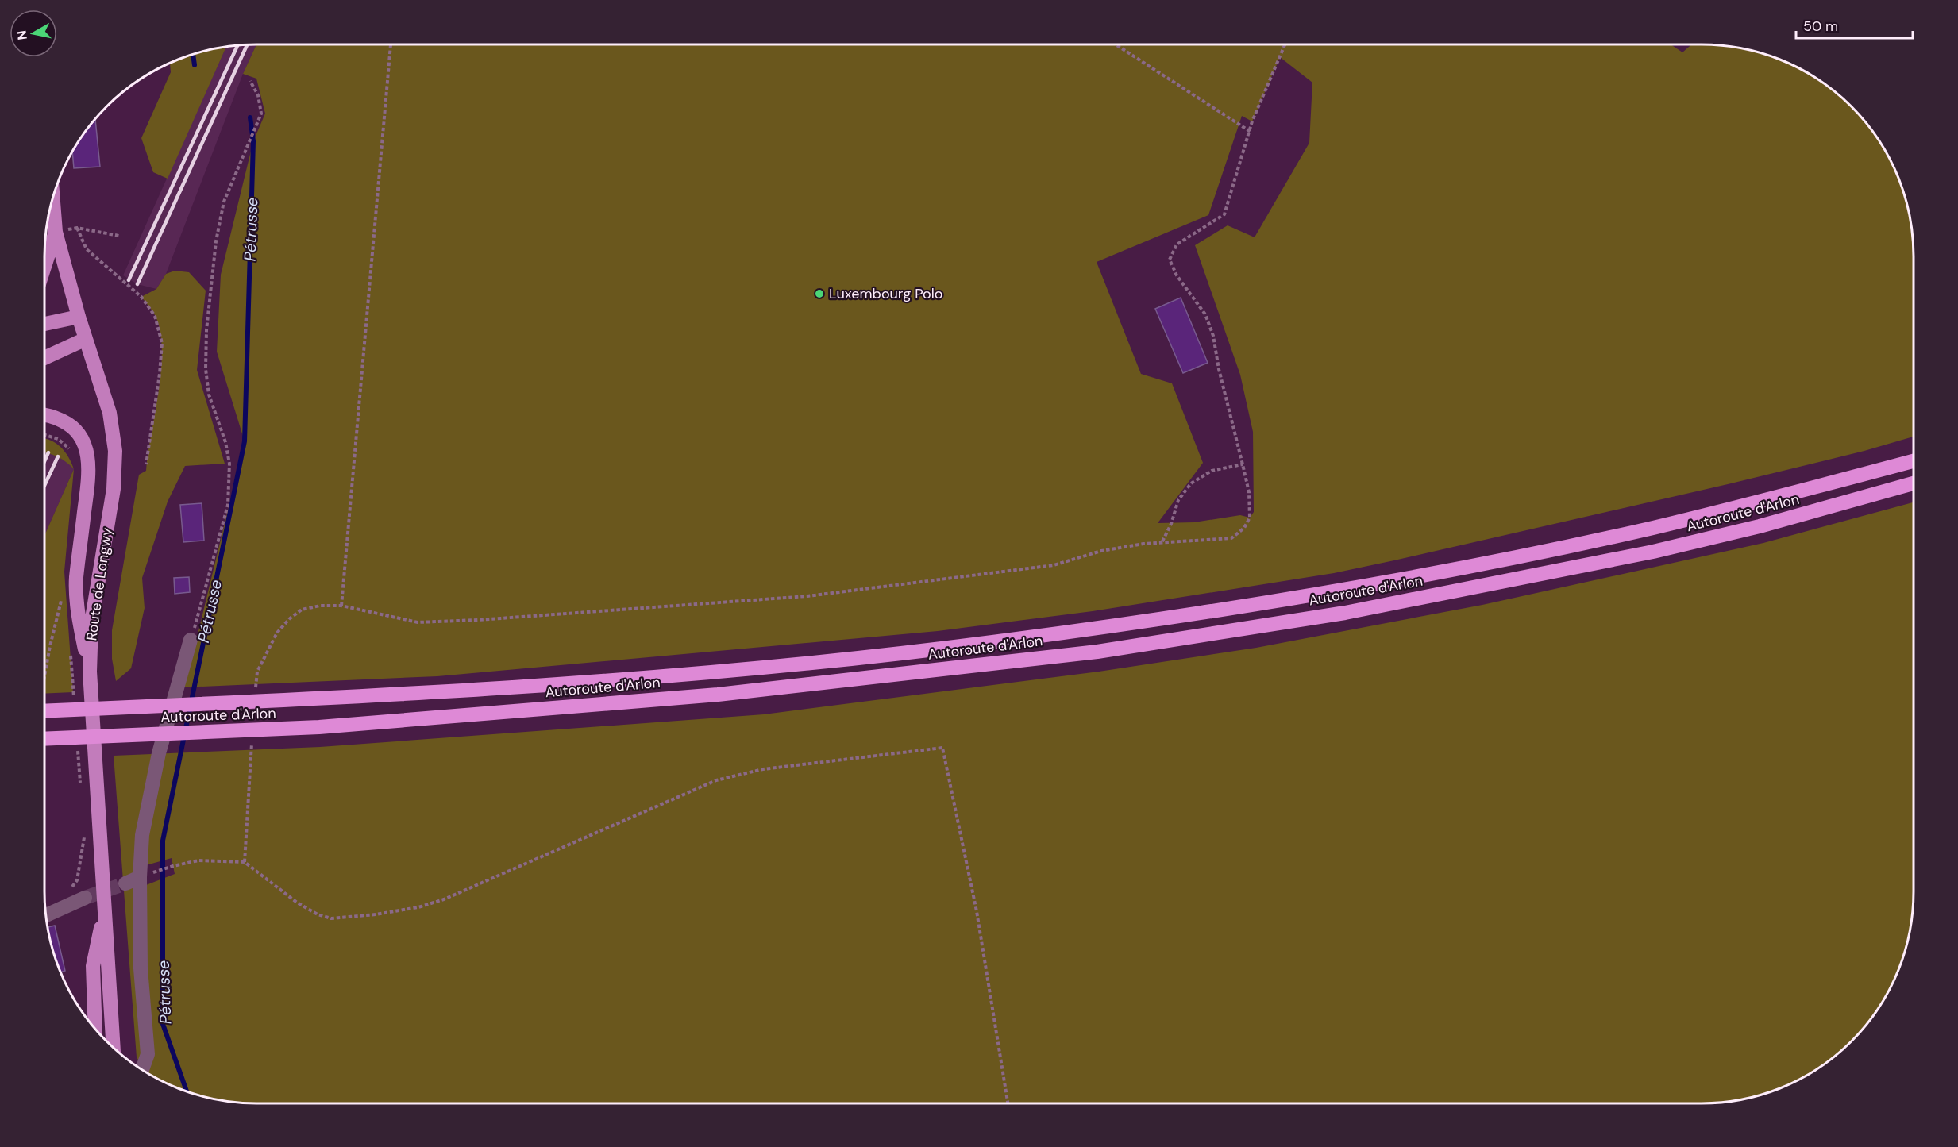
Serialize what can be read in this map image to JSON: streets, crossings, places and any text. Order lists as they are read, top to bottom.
{
  "streets": {
    "highway": ["Autoroute d'Arlon"],
    "main road": ["Route de Longwy"]
  },
  "water": ["Pétrusse"],
  "places": ["Luxembourg Polo"],
  "scale_bar": "50 m",
  "north": "left"
}
